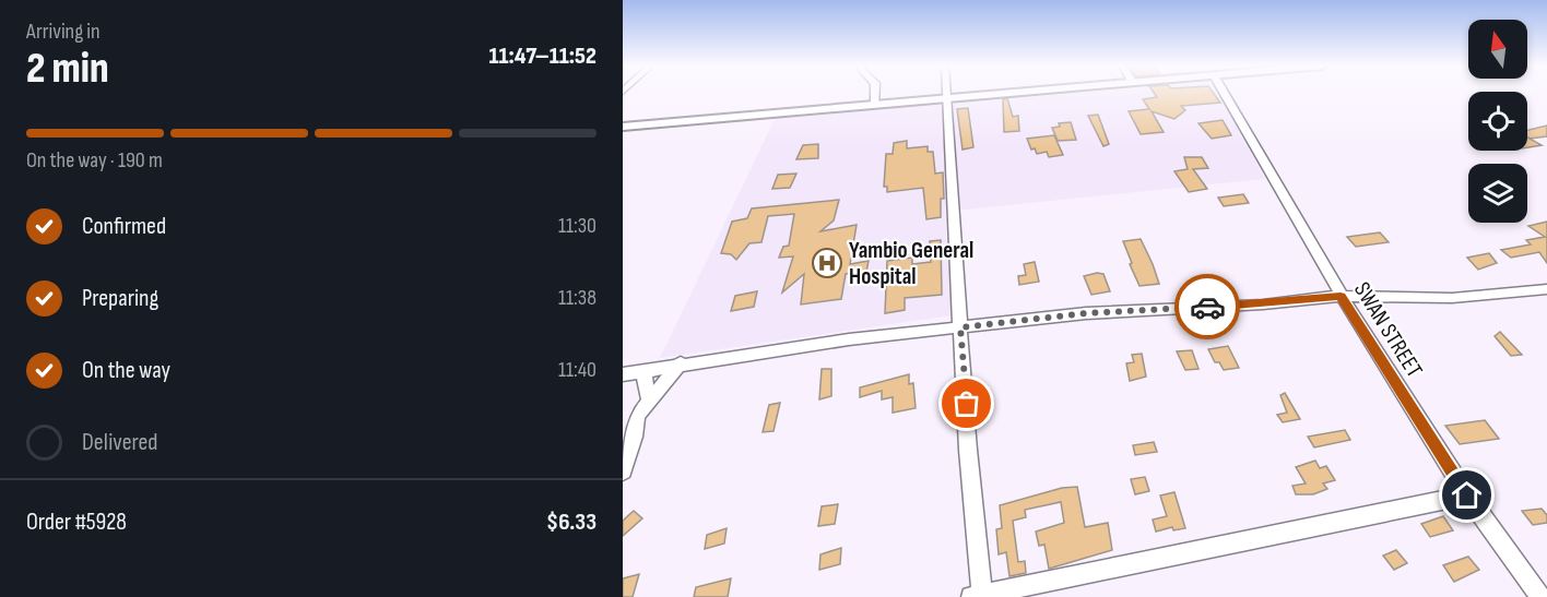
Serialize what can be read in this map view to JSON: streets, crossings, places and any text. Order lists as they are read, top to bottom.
{
  "streets": {
    "street": ["SWAN STREET"]
  },
  "places": {
    "hospital": ["Yambio General Hospital"]
  },
  "north": "top",
  "page": {
    "heading": ["2 min", "Arriving in", "11:47–11:52"],
    "panel": ["Order #5928", "$6.33"],
    "bar": "On the way · 190 m",
    "list": [
      ["Confirmed", "11:30"],
      ["Preparing", "11:38"],
      ["On the way", "11:40"],
      "Delivered"
    ]
  }
}
